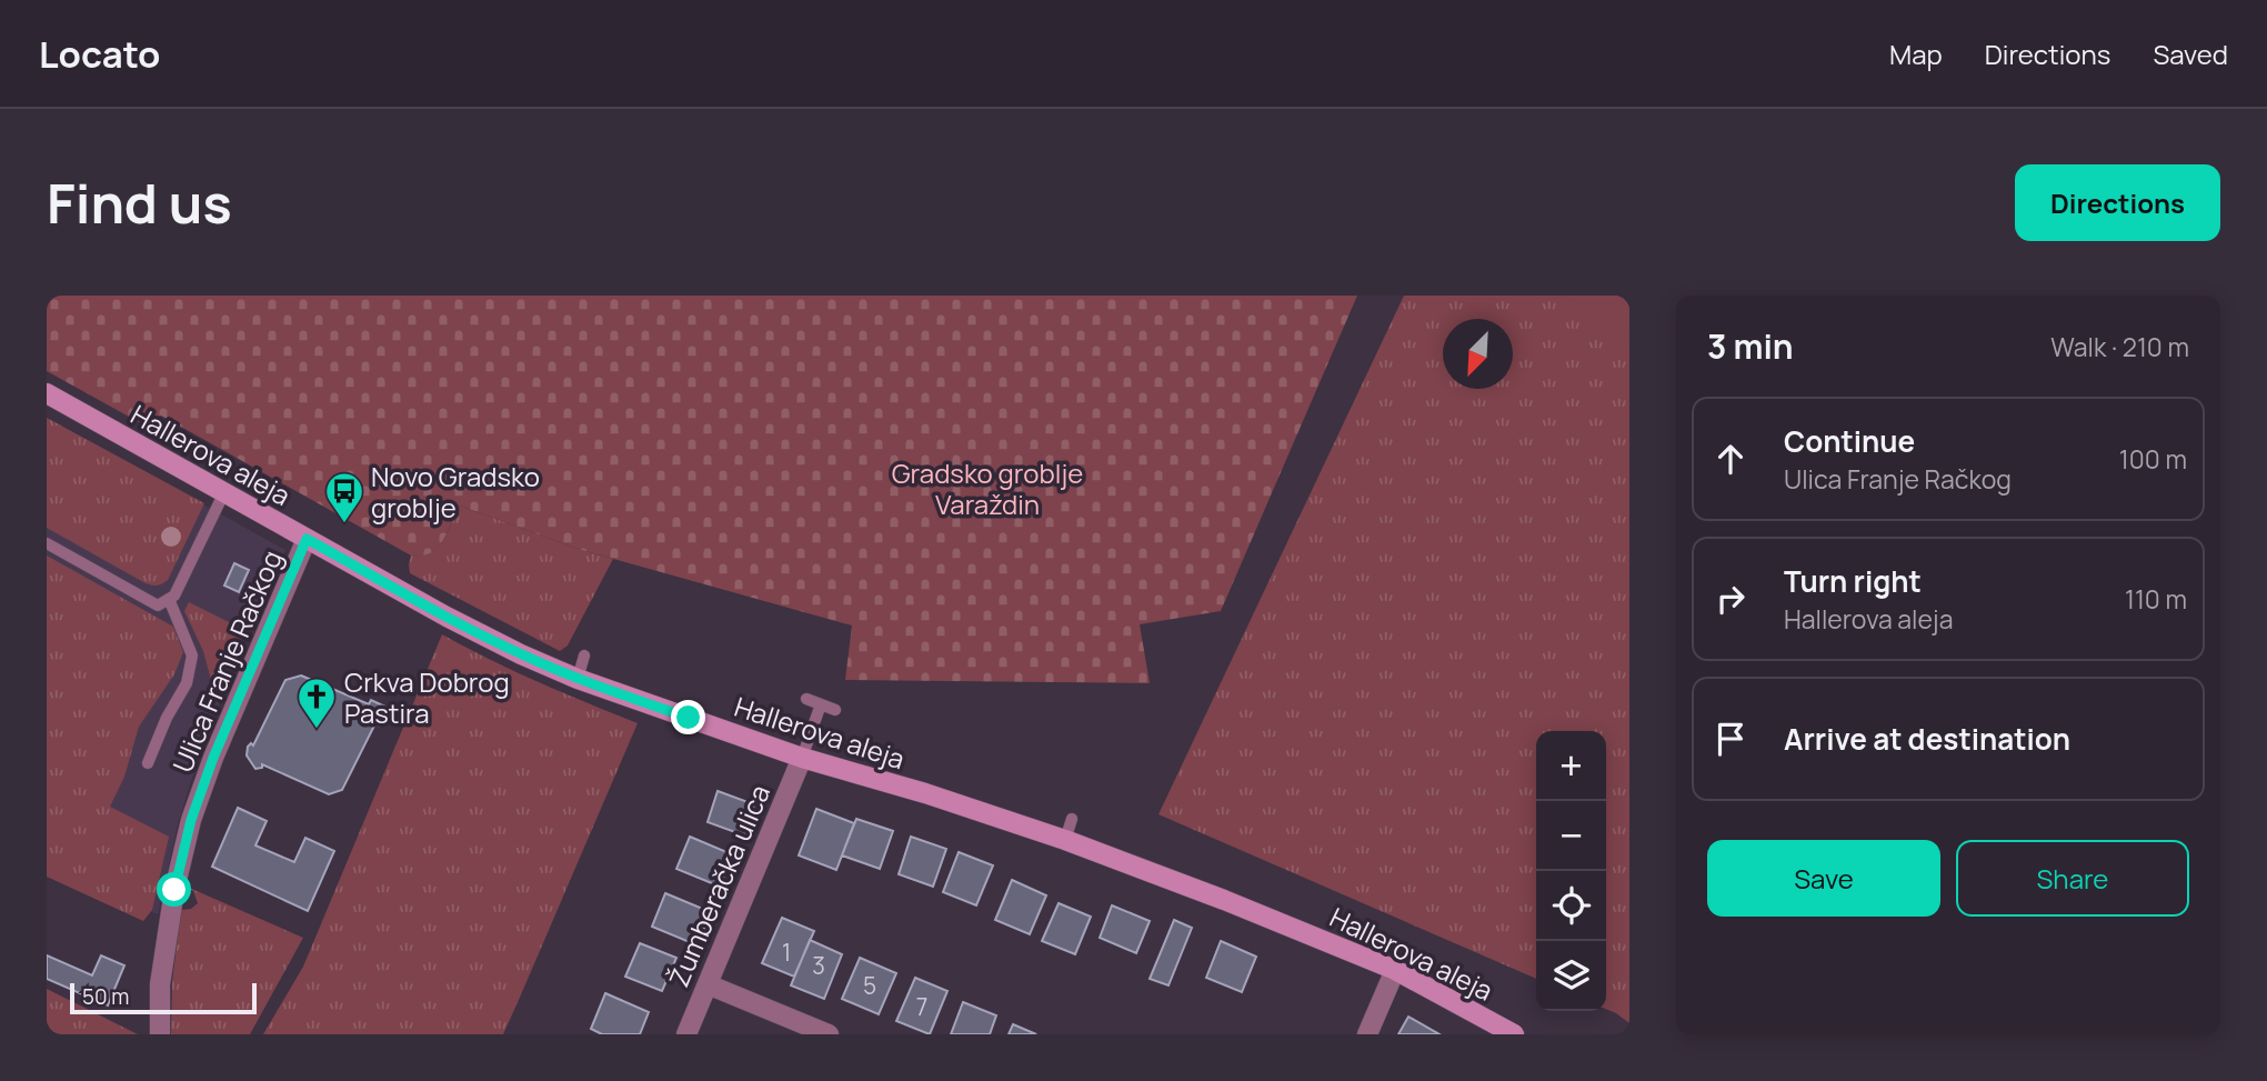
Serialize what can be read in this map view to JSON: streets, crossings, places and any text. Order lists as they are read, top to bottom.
{
  "streets": {
    "main road": ["Hallerova aleja"],
    "street": ["Ulica Franje Račkog", "Žumberačka ulica"]
  },
  "crossings": [
    ["Hallerova aleja", "Ulica Franje Račkog"],
    ["Hallerova aleja", "Žumberačka ulica"]
  ],
  "parks": ["Gradsko groblje Varaždin"],
  "places": {
    "bus stop": ["Novo Gradsko groblje"],
    "church": ["Crkva Dobrog Pastira"]
  },
  "house_numbers": [
    "1",
    "3",
    "5",
    "7"
  ],
  "scale_bar": "50 m",
  "north": "bottom left",
  "page": {
    "header": "Locato",
    "nav": ["Map", "Directions", "Saved"],
    "buttons": [
      "Directions",
      ["Save", "Share"]
    ],
    "title": "Find us",
    "heading": ["3 min", "Walk · 210 m"],
    "list": [
      ["Continue", "Ulica Franje Račkog", "100 m"],
      ["Turn right", "Hallerova aleja", "110 m"],
      "Arrive at destination"
    ],
    "map_buttons": ["+", "−"],
    "scale": "50 m"
  }
}
